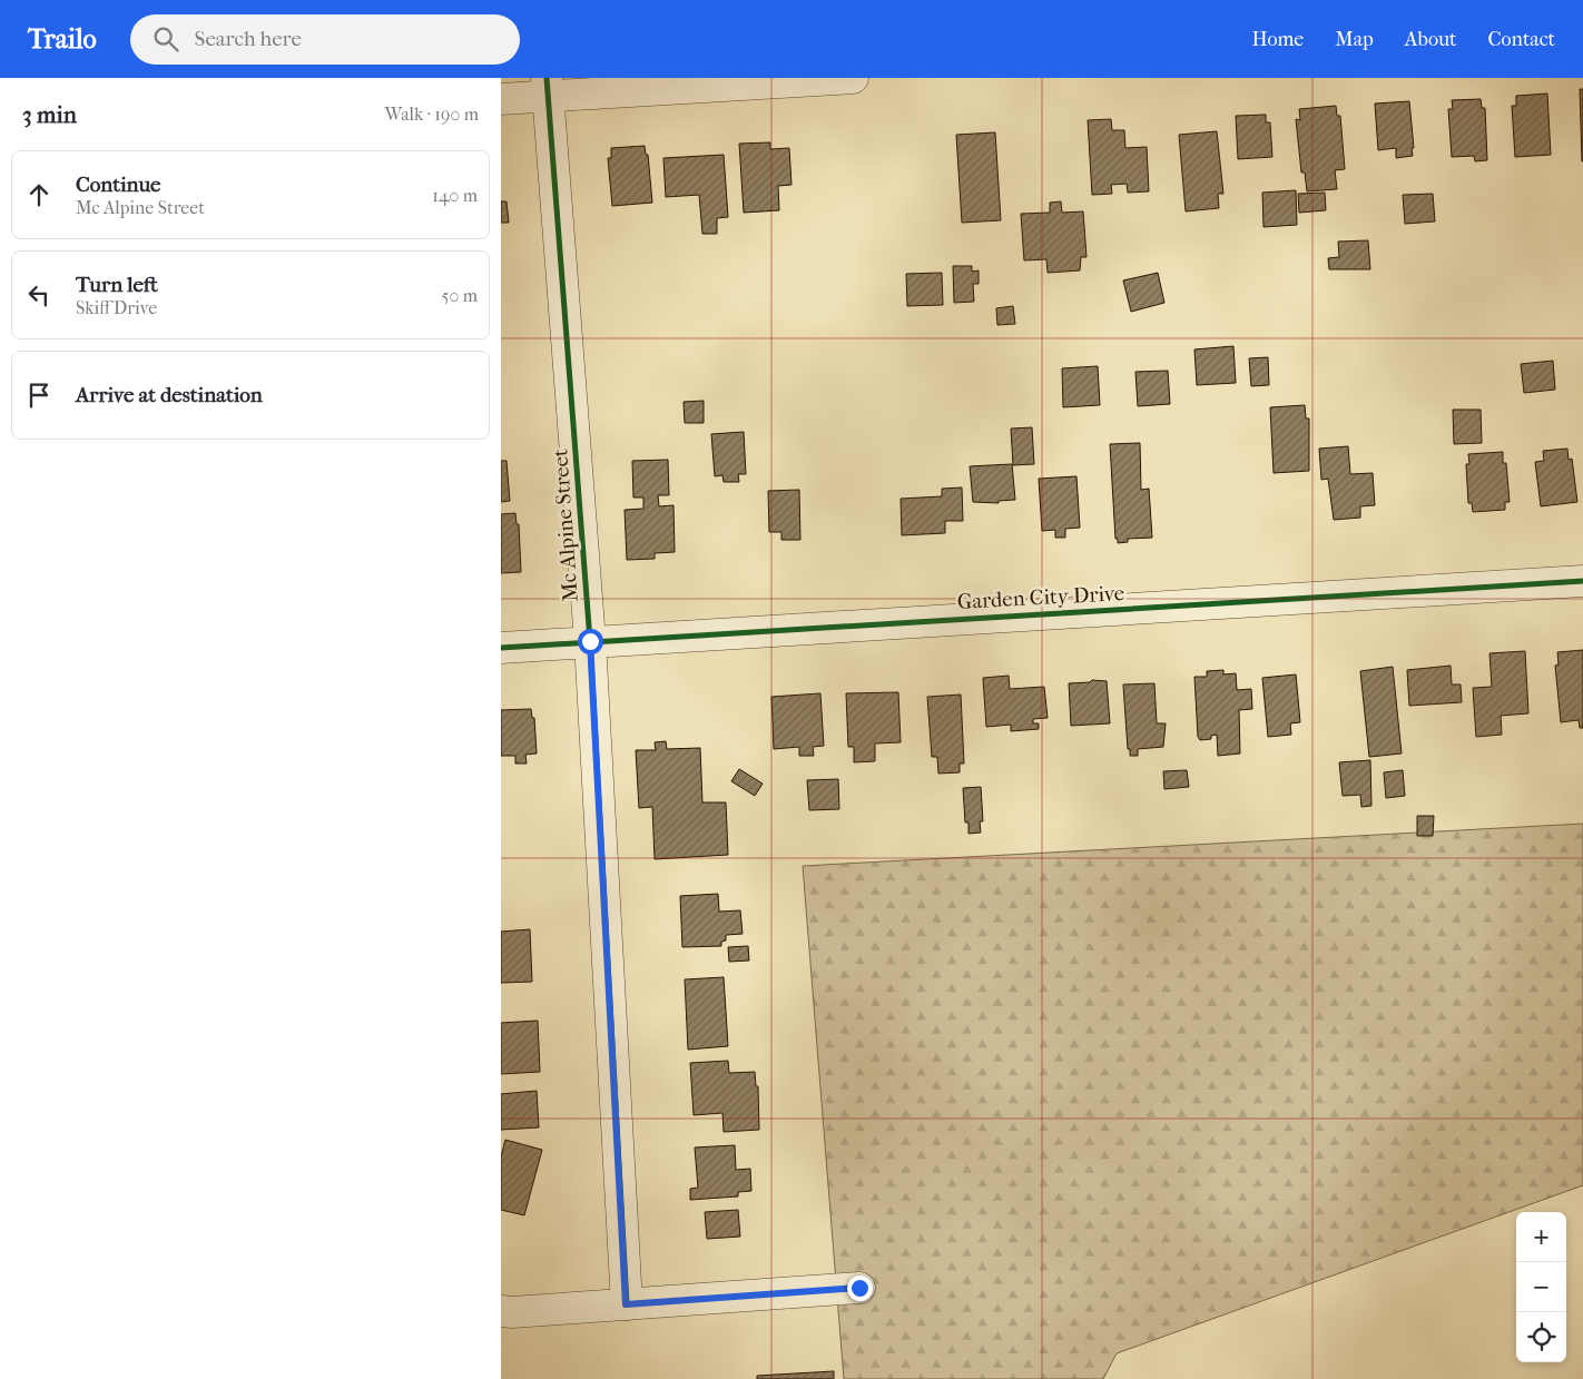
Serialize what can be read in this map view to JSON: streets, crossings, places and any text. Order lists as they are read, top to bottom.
{
  "streets": {
    "street": ["Mc Alpine Street", "Garden City Drive"]
  },
  "crossings": [
    ["Mc Alpine Street", "Garden City Drive"]
  ],
  "page": {
    "header": "Trailo",
    "search": "Search here",
    "nav": [
      "Home",
      "Map",
      "About",
      "Contact"
    ],
    "heading": ["3 min", "Walk · 190 m"],
    "list": [
      ["Continue", "Mc Alpine Street", "140 m"],
      ["Turn left", "Skiff Drive", "50 m"],
      "Arrive at destination"
    ],
    "map_buttons": ["+", "−"]
  }
}
